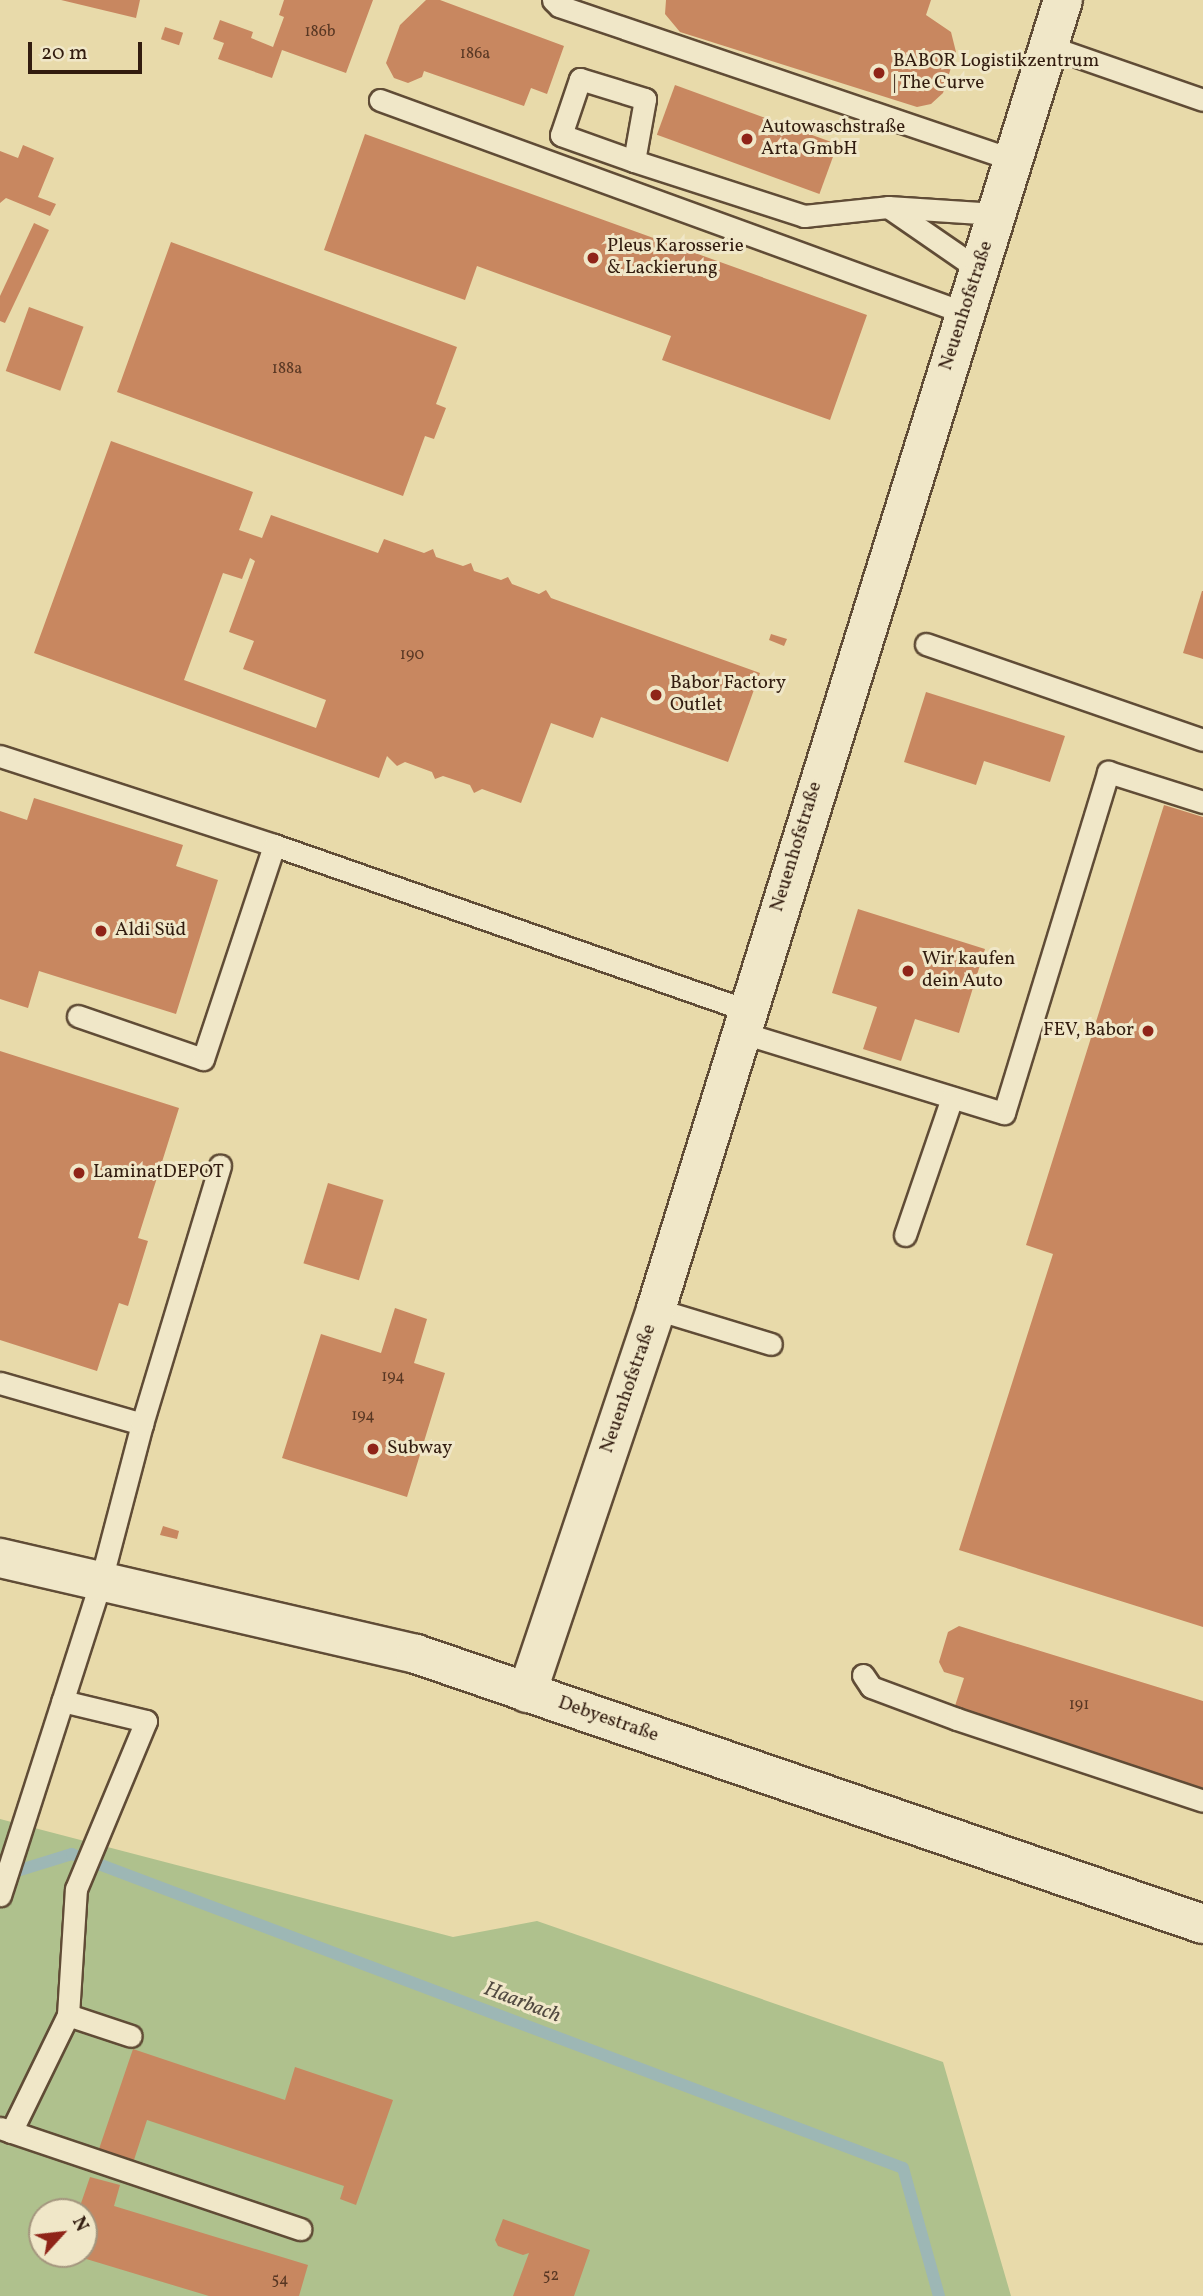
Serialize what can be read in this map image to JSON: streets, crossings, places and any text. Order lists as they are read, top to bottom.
{
  "streets": {
    "street": ["Neuenhofstraße", "Debyestraße"]
  },
  "crossings": [
    ["Neuenhofstraße", "Debyestraße"]
  ],
  "water": ["Haarbach"],
  "places": [
    "BABOR Logistikzentrum | The Curve",
    "Autowaschstraße Arta GmbH",
    "Pleus Karosserie & Lackierung",
    "Babor Factory Outlet",
    "Aldi Süd",
    "Wir kaufen dein Auto",
    "FEV, Babor",
    "LaminatDEPOT",
    "Subway"
  ],
  "house_numbers": [
    "186b",
    "186a",
    "188a",
    "190",
    "194",
    "194",
    "191",
    "52",
    "54"
  ],
  "scale_bar": "20 m",
  "north": "top right"
}
